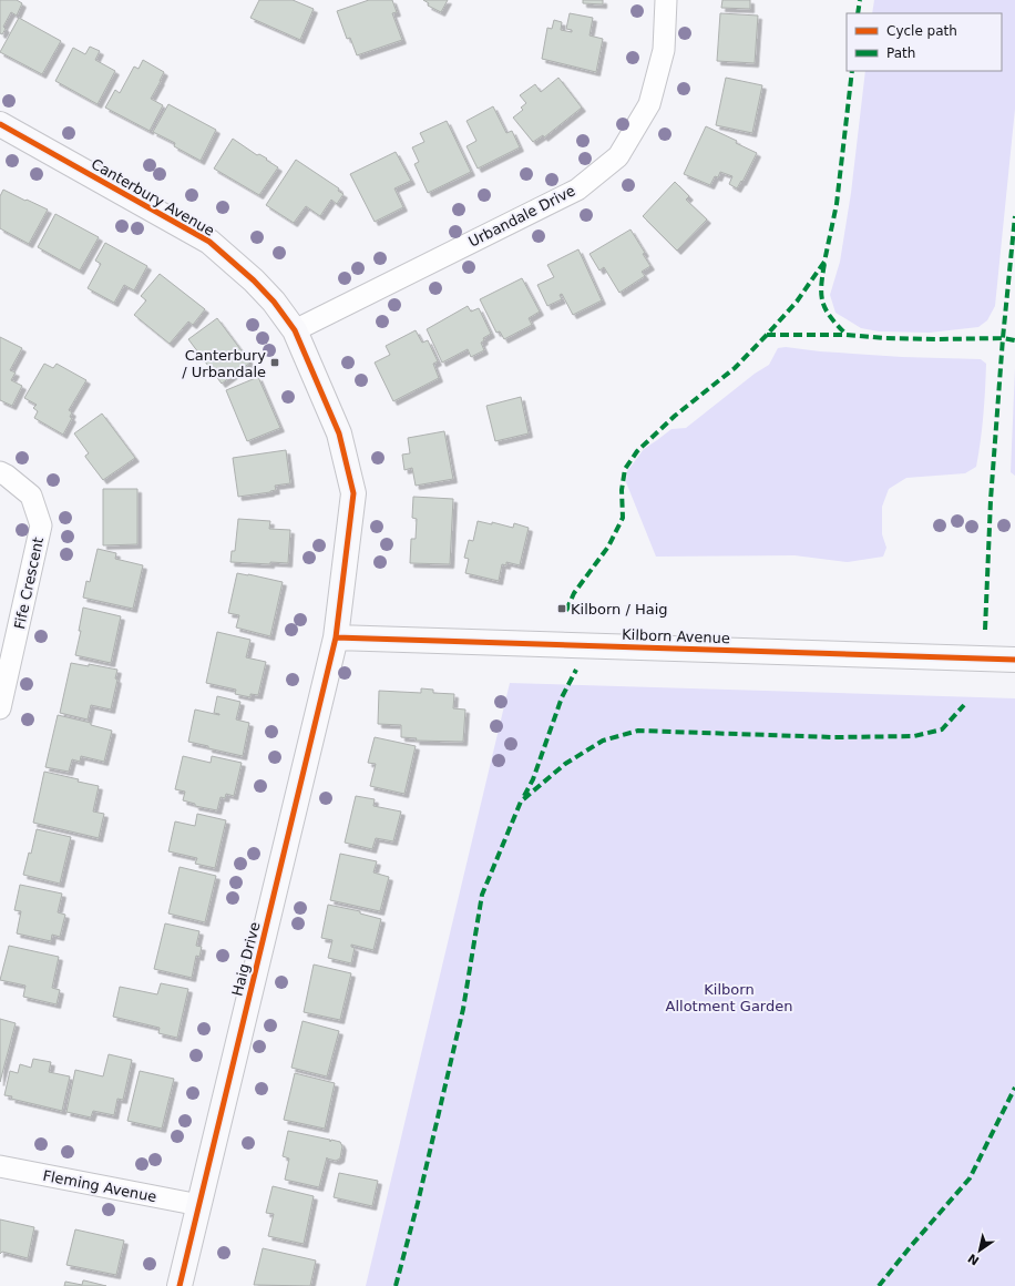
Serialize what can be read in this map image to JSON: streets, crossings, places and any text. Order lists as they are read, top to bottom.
{
  "streets": {
    "street": [
      "Canterbury Avenue",
      "Urbandale Drive",
      "Fife Crescent",
      "Kilborn Avenue",
      "Haig Drive",
      "Fleming Avenue"
    ]
  },
  "crossings": [
    ["Canterbury Avenue", "Urbandale Drive"],
    ["Canterbury Avenue", "Kilborn Avenue"],
    ["Canterbury Avenue", "Haig Drive"],
    ["Kilborn Avenue", "Haig Drive"],
    ["Haig Drive", "Fleming Avenue"]
  ],
  "parks": ["Kilborn Allotment Garden"],
  "places": {
    "transit": ["Canterbury / Urbandale", "Kilborn / Haig"]
  },
  "legend": ["Cycle path", "Path"],
  "north": "bottom left"
}
